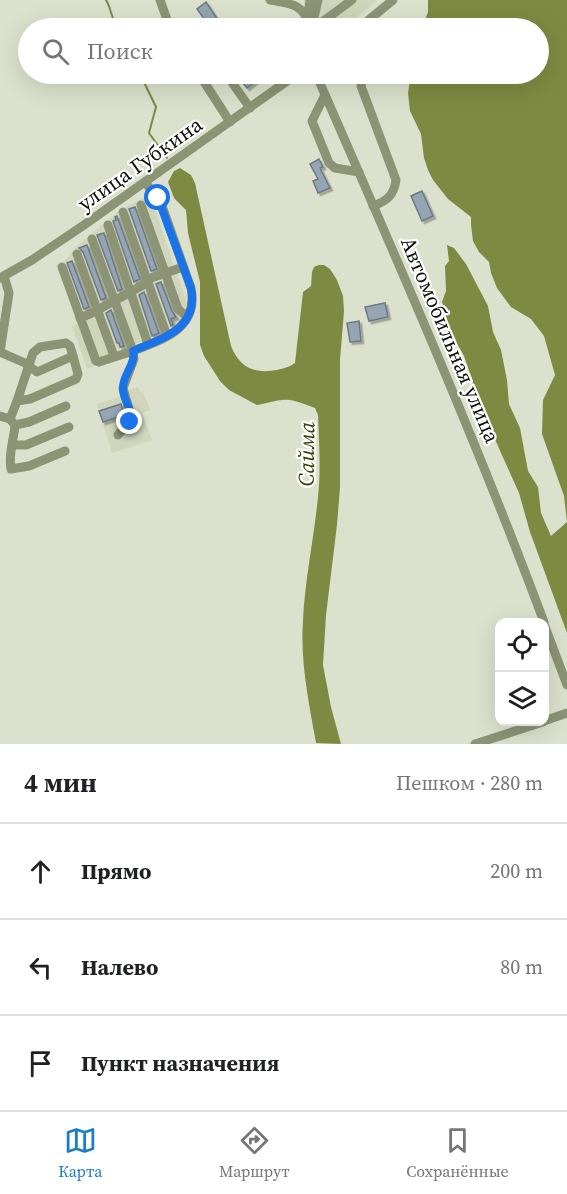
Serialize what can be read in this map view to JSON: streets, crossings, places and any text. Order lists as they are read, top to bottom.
{
  "streets": {
    "street": ["улица Губкина", "Автомобильная улица"]
  },
  "water": ["Сайма"],
  "page": {
    "search": "Поиск",
    "heading": ["4 мин", "Пешком · 280 m"],
    "list": [
      ["Прямо", "200 m"],
      ["Налево", "80 m"],
      "Пункт назначения"
    ],
    "nav": ["Карта", "Маршрут", "Сохранённые"]
  }
}
